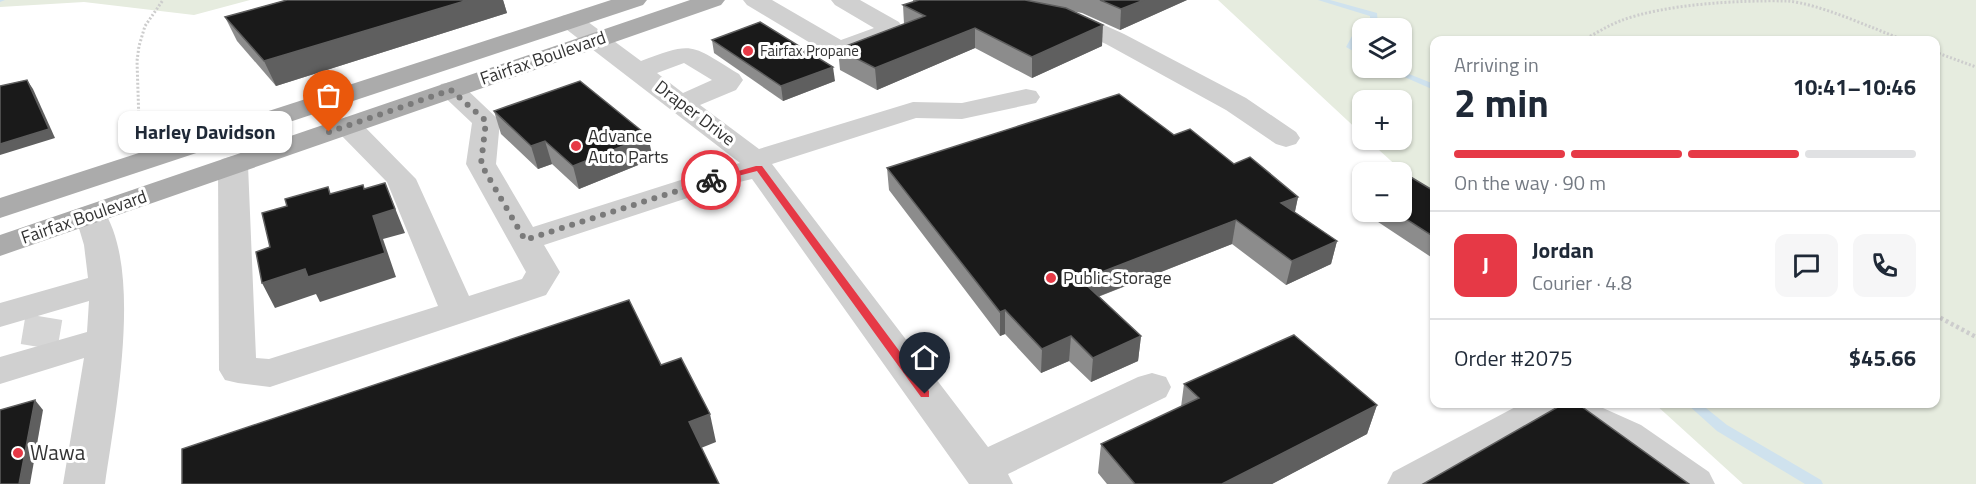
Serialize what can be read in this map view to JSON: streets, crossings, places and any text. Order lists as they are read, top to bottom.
{
  "streets": {
    "main road": ["Fairfax Boulevard"],
    "street": ["Draper Drive"]
  },
  "crossings": [
    ["Fairfax Boulevard", "Draper Drive"]
  ],
  "places": [
    "Fairfax Propane",
    "Harley Davidson",
    "Advance Auto Parts",
    "Public Storage",
    "Wawa"
  ],
  "page": {
    "map_buttons": ["+", "−"],
    "heading": ["2 min", "Arriving in", "10:41–10:46"],
    "panel": [
      "Jordan",
      "Courier · 4.8",
      "Order #2075",
      "$45.66"
    ],
    "bubble": "Harley Davidson",
    "bar": "On the way · 90 m",
    "round": "J"
  }
}
